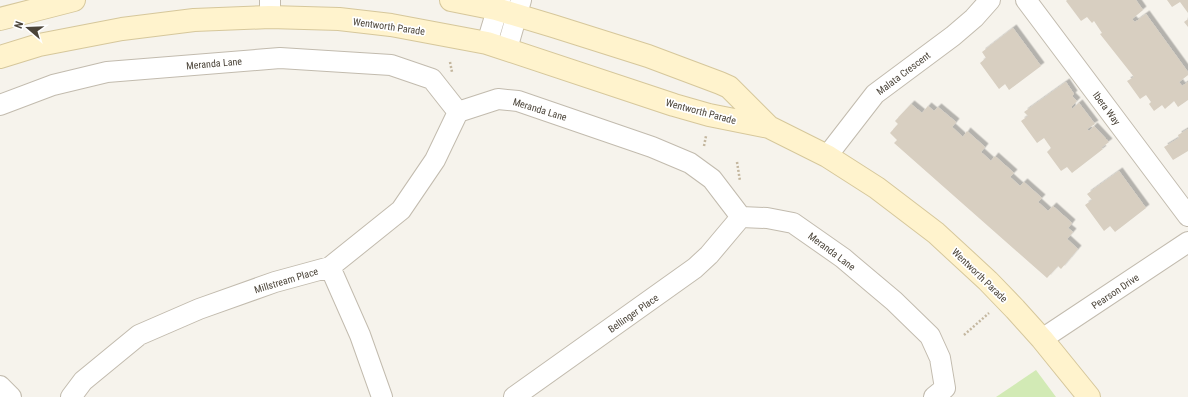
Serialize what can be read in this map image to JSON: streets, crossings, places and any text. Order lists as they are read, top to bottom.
{
  "streets": {
    "street": [
      "Wentworth Parade",
      "Meranda Lane",
      "Malata Crescent",
      "Ibera Way",
      "Millstream Place",
      "Pearson Drive",
      "Bellinger Place"
    ]
  },
  "crossings": [
    ["Wentworth Parade", "Malata Crescent"],
    ["Wentworth Parade", "Pearson Drive"],
    ["Meranda Lane", "Millstream Place"],
    ["Meranda Lane", "Bellinger Place"]
  ],
  "north": "left"
}
